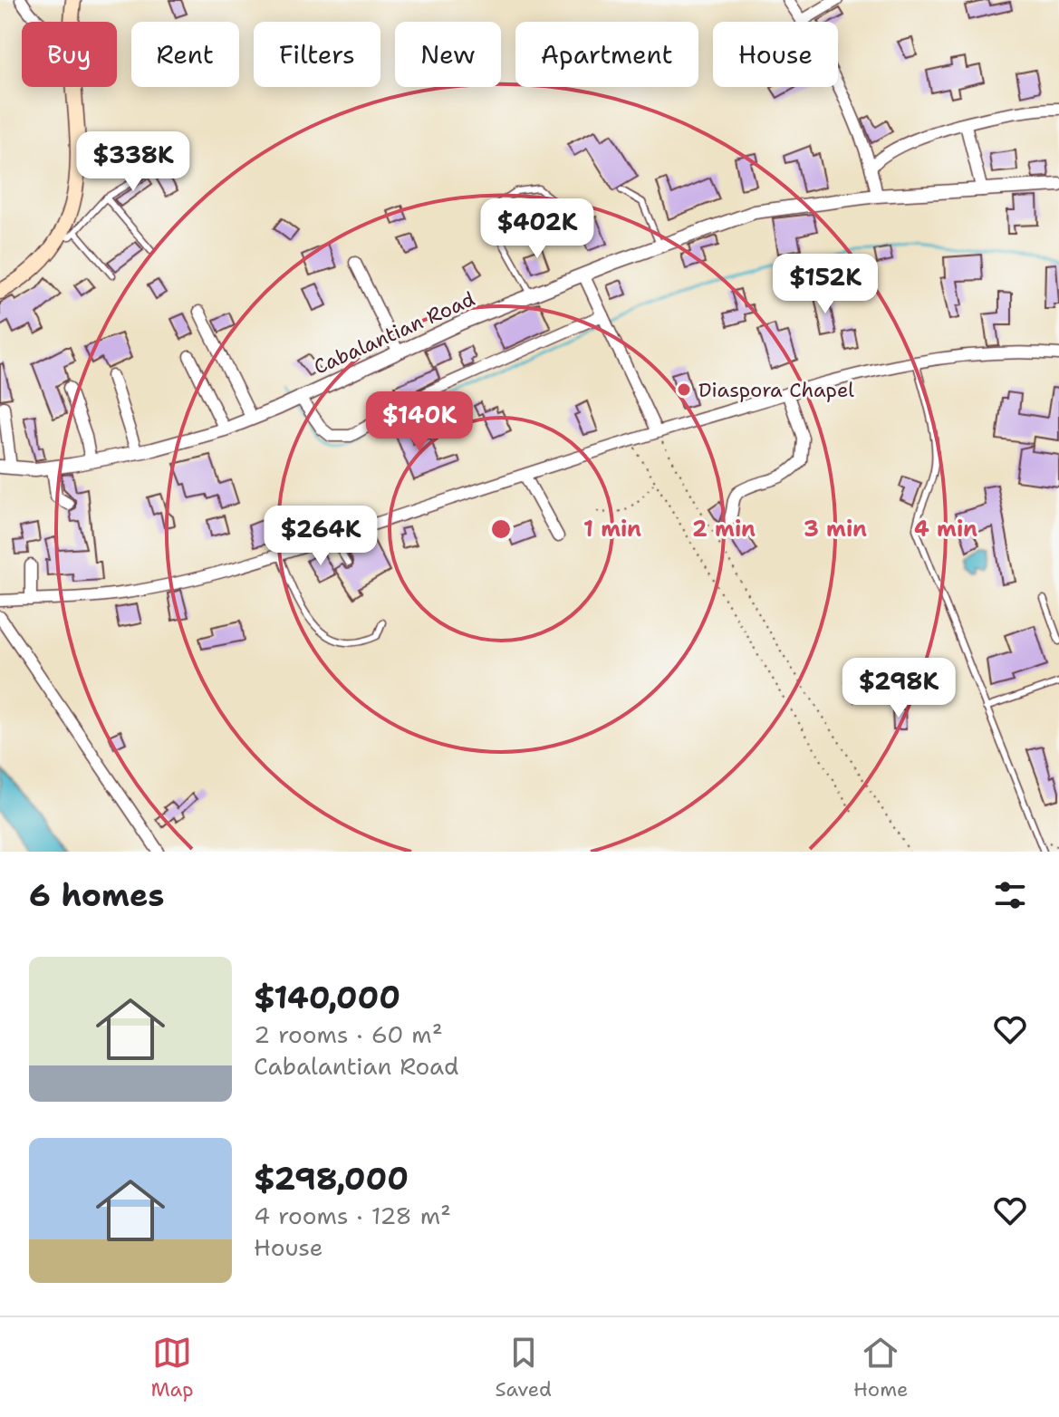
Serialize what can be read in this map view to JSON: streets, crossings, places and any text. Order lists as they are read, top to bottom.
{
  "streets": {
    "street": ["Cabalantian Road"]
  },
  "places": ["Diaspora Chapel"],
  "page": {
    "chip": [
      "Buy",
      "Rent",
      "Filters",
      "New",
      "Apartment",
      "House"
    ],
    "price": [
      "$338K",
      "$402K",
      "$152K",
      "$140K",
      "$264K",
      "$298K"
    ],
    "heading": "6 homes",
    "list": [
      {
        "name": "$140,000",
        "note": "2 rooms · 60 m² · Cabalantian Road"
      },
      {
        "name": "$298,000",
        "note": "4 rooms · 128 m² · House"
      }
    ],
    "tabs": ["Map", "Saved", "Home"]
  },
  "rings": [
    "1 min",
    "2 min",
    "3 min",
    "4 min"
  ]
}
